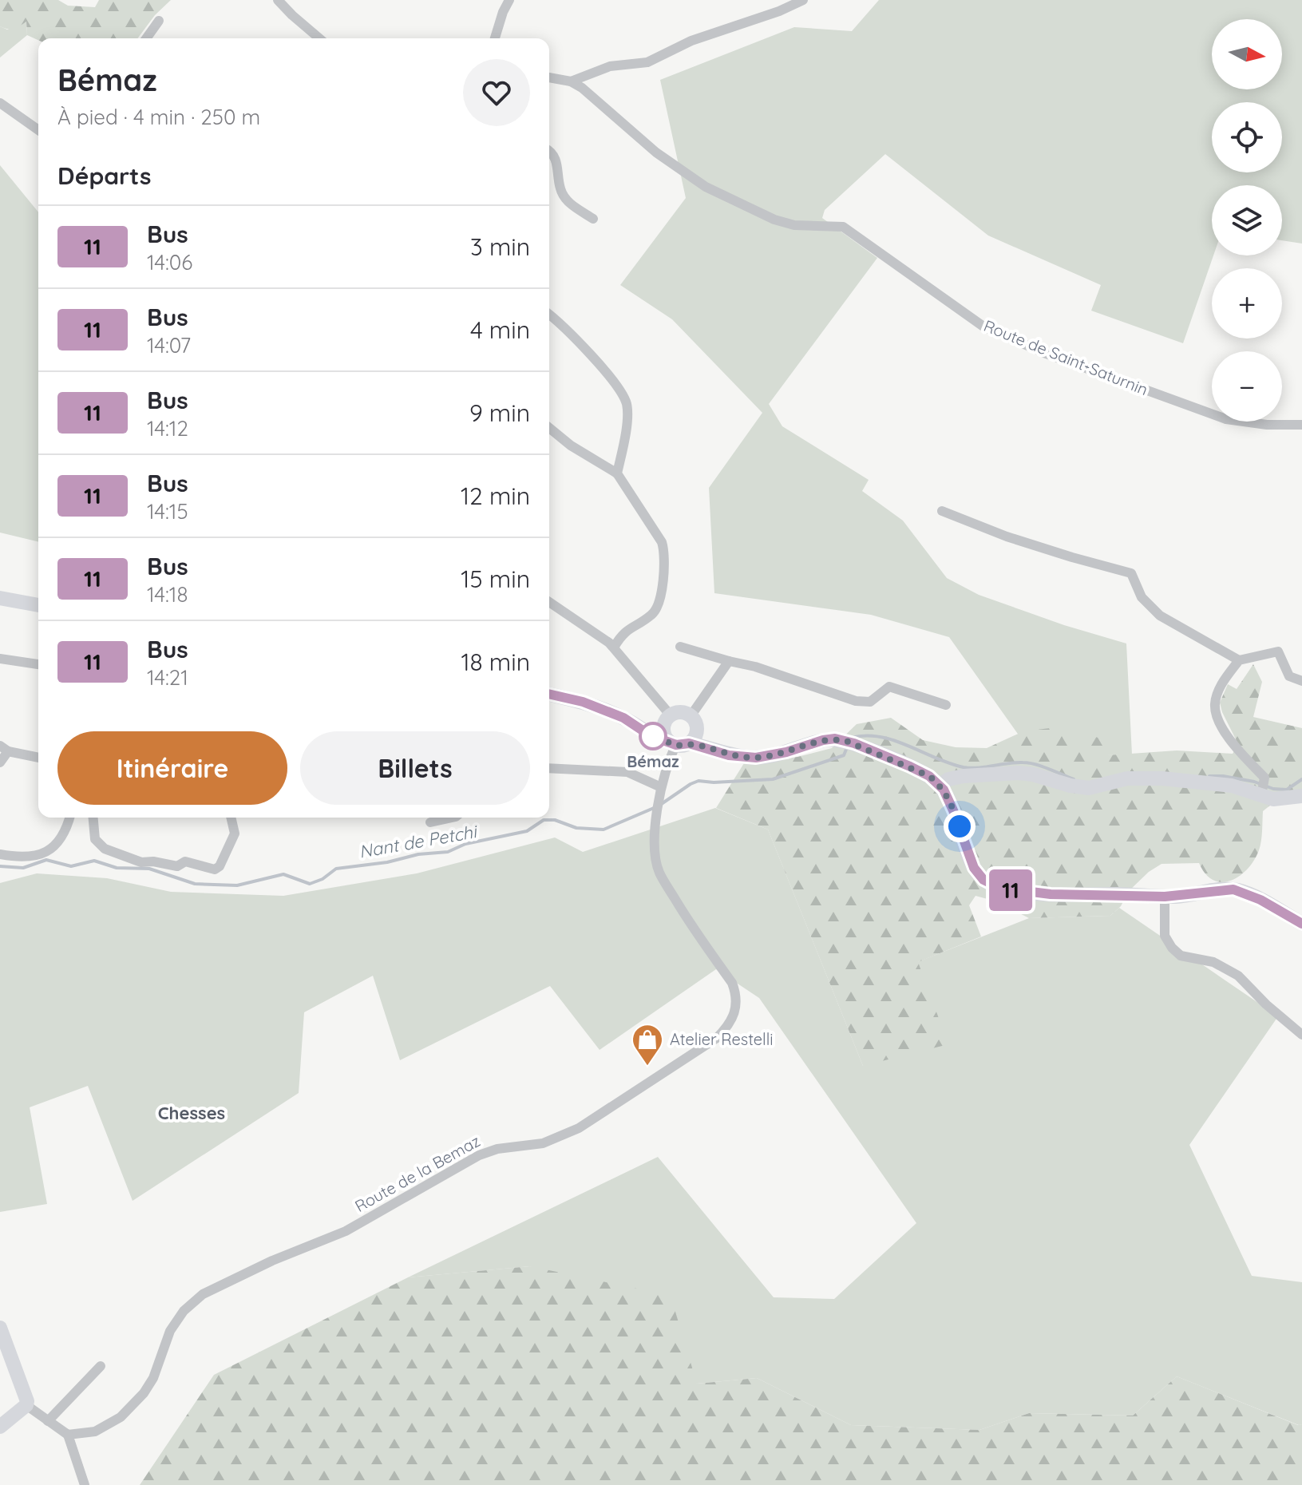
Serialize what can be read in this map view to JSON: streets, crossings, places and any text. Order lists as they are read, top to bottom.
{
  "streets": {
    "street": ["Route de Saint-Saturnin", "Route de la Bemaz"]
  },
  "districts": ["Chesses"],
  "water": ["Nant de Petchi"],
  "places": {
    "other": ["Bémaz"],
    "shop": ["Atelier Restelli"]
  },
  "lines": ["bus line 11"],
  "north": "right",
  "page": {
    "on_map": "11",
    "map_buttons": ["+", "−"],
    "heading": [
      ["Bémaz", "À pied · 4 min · 250 m"],
      "Départs"
    ],
    "list": [
      {
        "mark": "11",
        "name": "Bus",
        "note": "14:06",
        "value": "3 min"
      },
      {
        "mark": "11",
        "name": "Bus",
        "note": "14:07",
        "value": "4 min"
      },
      {
        "mark": "11",
        "name": "Bus",
        "note": "14:12",
        "value": "9 min"
      },
      {
        "mark": "11",
        "name": "Bus",
        "note": "14:15",
        "value": "12 min"
      },
      {
        "mark": "11",
        "name": "Bus",
        "note": "14:18",
        "value": "15 min"
      },
      {
        "mark": "11",
        "name": "Bus",
        "note": "14:21",
        "value": "18 min"
      }
    ],
    "buttons": ["Itinéraire", "Billets"]
  }
}
